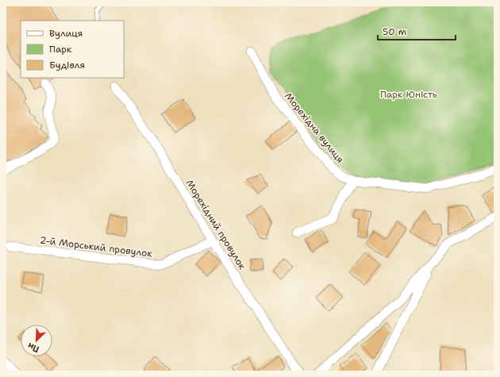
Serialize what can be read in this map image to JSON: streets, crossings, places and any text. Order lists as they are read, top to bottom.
{
  "streets": {
    "street": ["Морехідна вулиця", "Морехідний провулок", "2-й Морський провулок"]
  },
  "crossings": [
    ["Морехідний провулок", "2-й Морський провулок"]
  ],
  "parks": ["Парк Юність"],
  "legend": ["Вулиця", "Парк", "Будівля"],
  "scale_bar": "50 m",
  "north": "bottom left"
}
